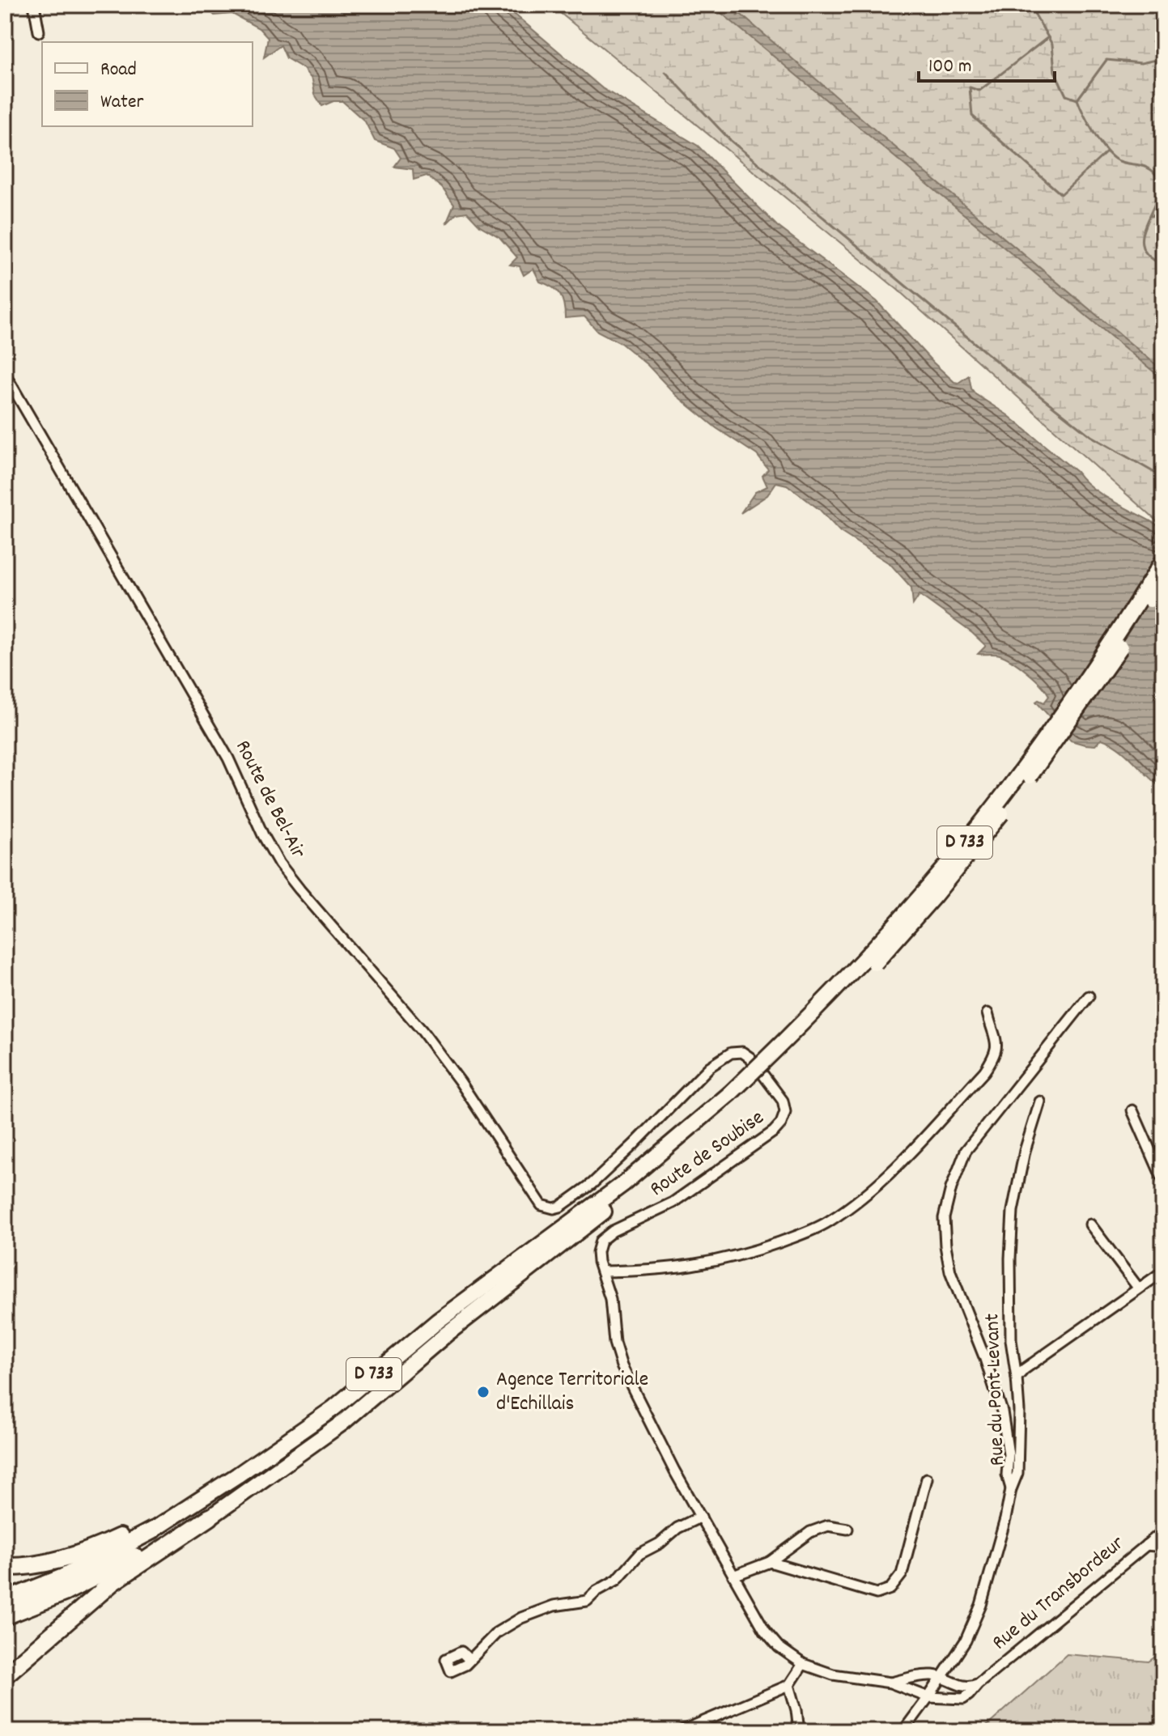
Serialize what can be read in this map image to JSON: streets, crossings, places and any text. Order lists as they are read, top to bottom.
{
  "streets": {
    "highway": ["D 733"],
    "street": [
      "Route de Bel-Air",
      "Route de Soubise",
      "Rue du Pont Levant",
      "Rue du Transbordeur"
    ]
  },
  "crossings": [
    ["Route de Bel-Air", "Route de Soubise"],
    ["Route de Soubise", "Rue du Transbordeur"],
    ["Rue du Pont Levant", "Rue du Transbordeur"]
  ],
  "places": ["Agence Territoriale d'Echillais"],
  "legend": ["Road", "Water"],
  "scale_bar": "100 m"
}
